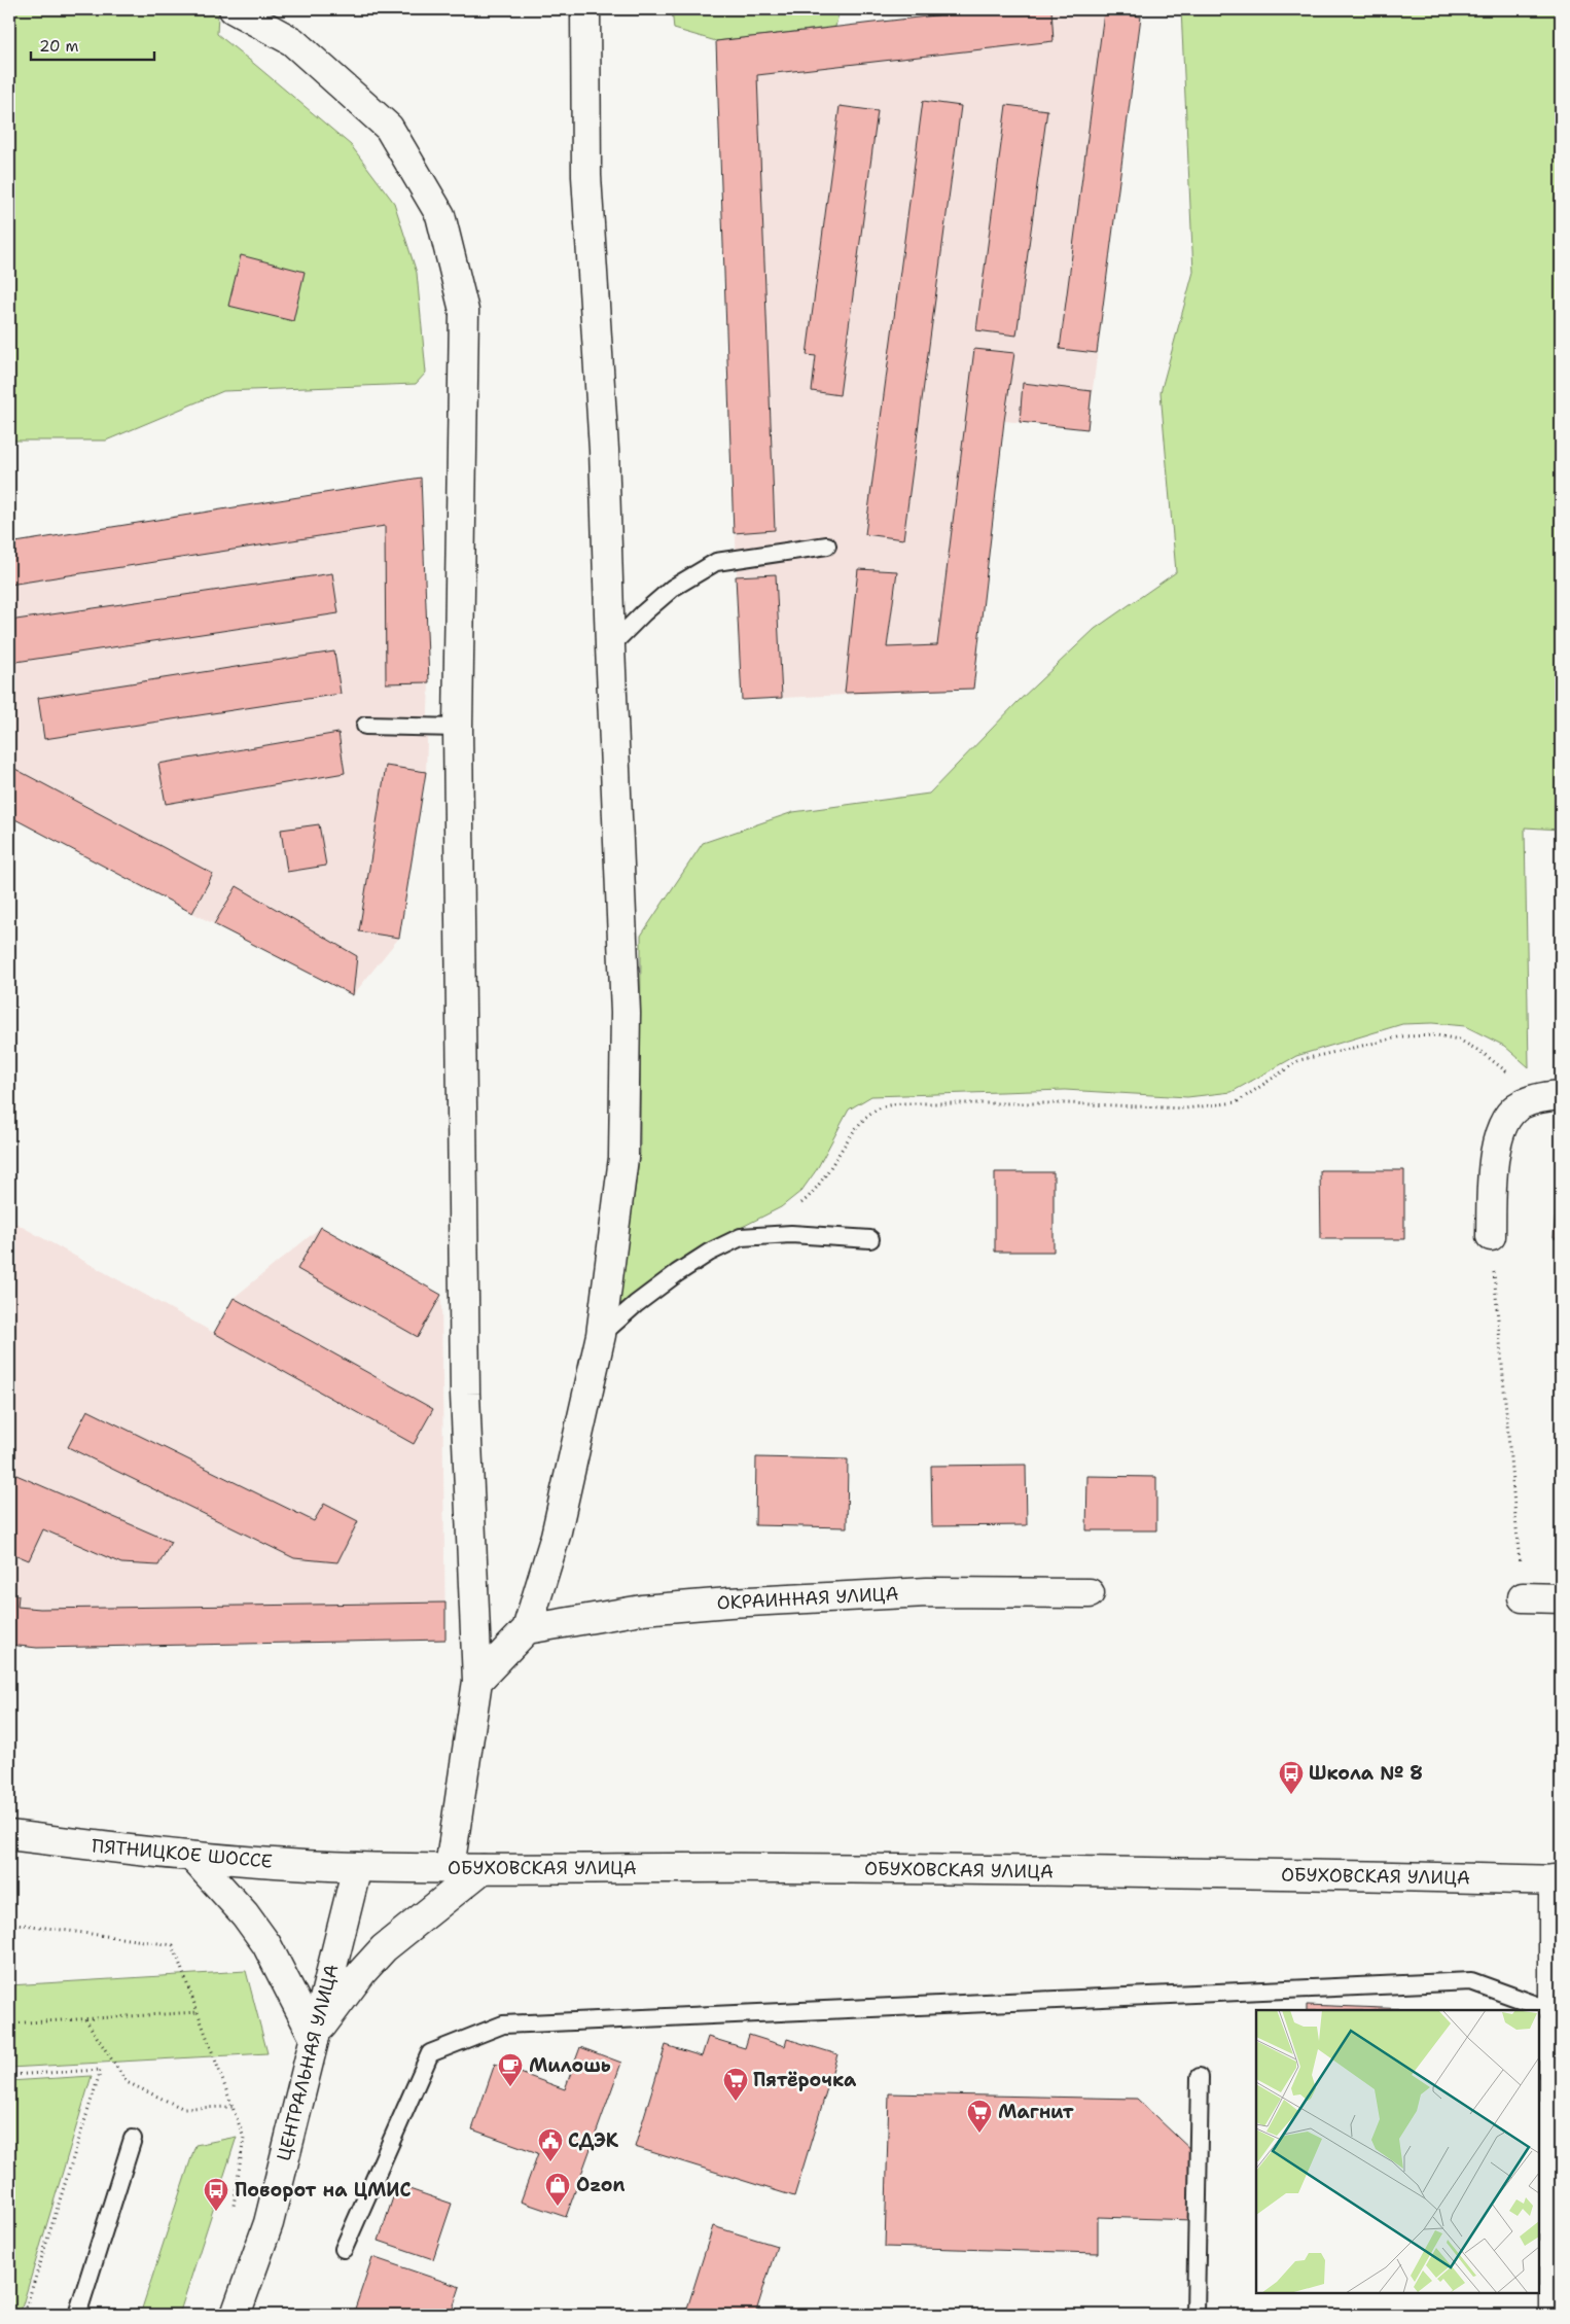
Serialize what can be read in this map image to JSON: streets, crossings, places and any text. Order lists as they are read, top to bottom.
{
  "streets": {
    "street": [
      "ОКРАИННАЯ УЛИЦА",
      "ПЯТНИЦКОЕ ШОССЕ",
      "ОБУХОВСКАЯ УЛИЦА",
      "ЦЕНТРАЛЬНАЯ УЛИЦА"
    ]
  },
  "crossings": [
    ["ПЯТНИЦКОЕ ШОССЕ", "ОБУХОВСКАЯ УЛИЦА"],
    ["ПЯТНИЦКОЕ ШОССЕ", "ЦЕНТРАЛЬНАЯ УЛИЦА"],
    ["ОБУХОВСКАЯ УЛИЦА", "ЦЕНТРАЛЬНАЯ УЛИЦА"]
  ],
  "places": {
    "bus stop": ["Школа № 8", "Поворот на ЦМИС"],
    "cafe": ["Милошь"],
    "supermarket": ["Пятёрочка", "Магнит"],
    "public building": ["СДЭК"],
    "shop": ["Ozon"]
  },
  "scale_bar": "20 m"
}
